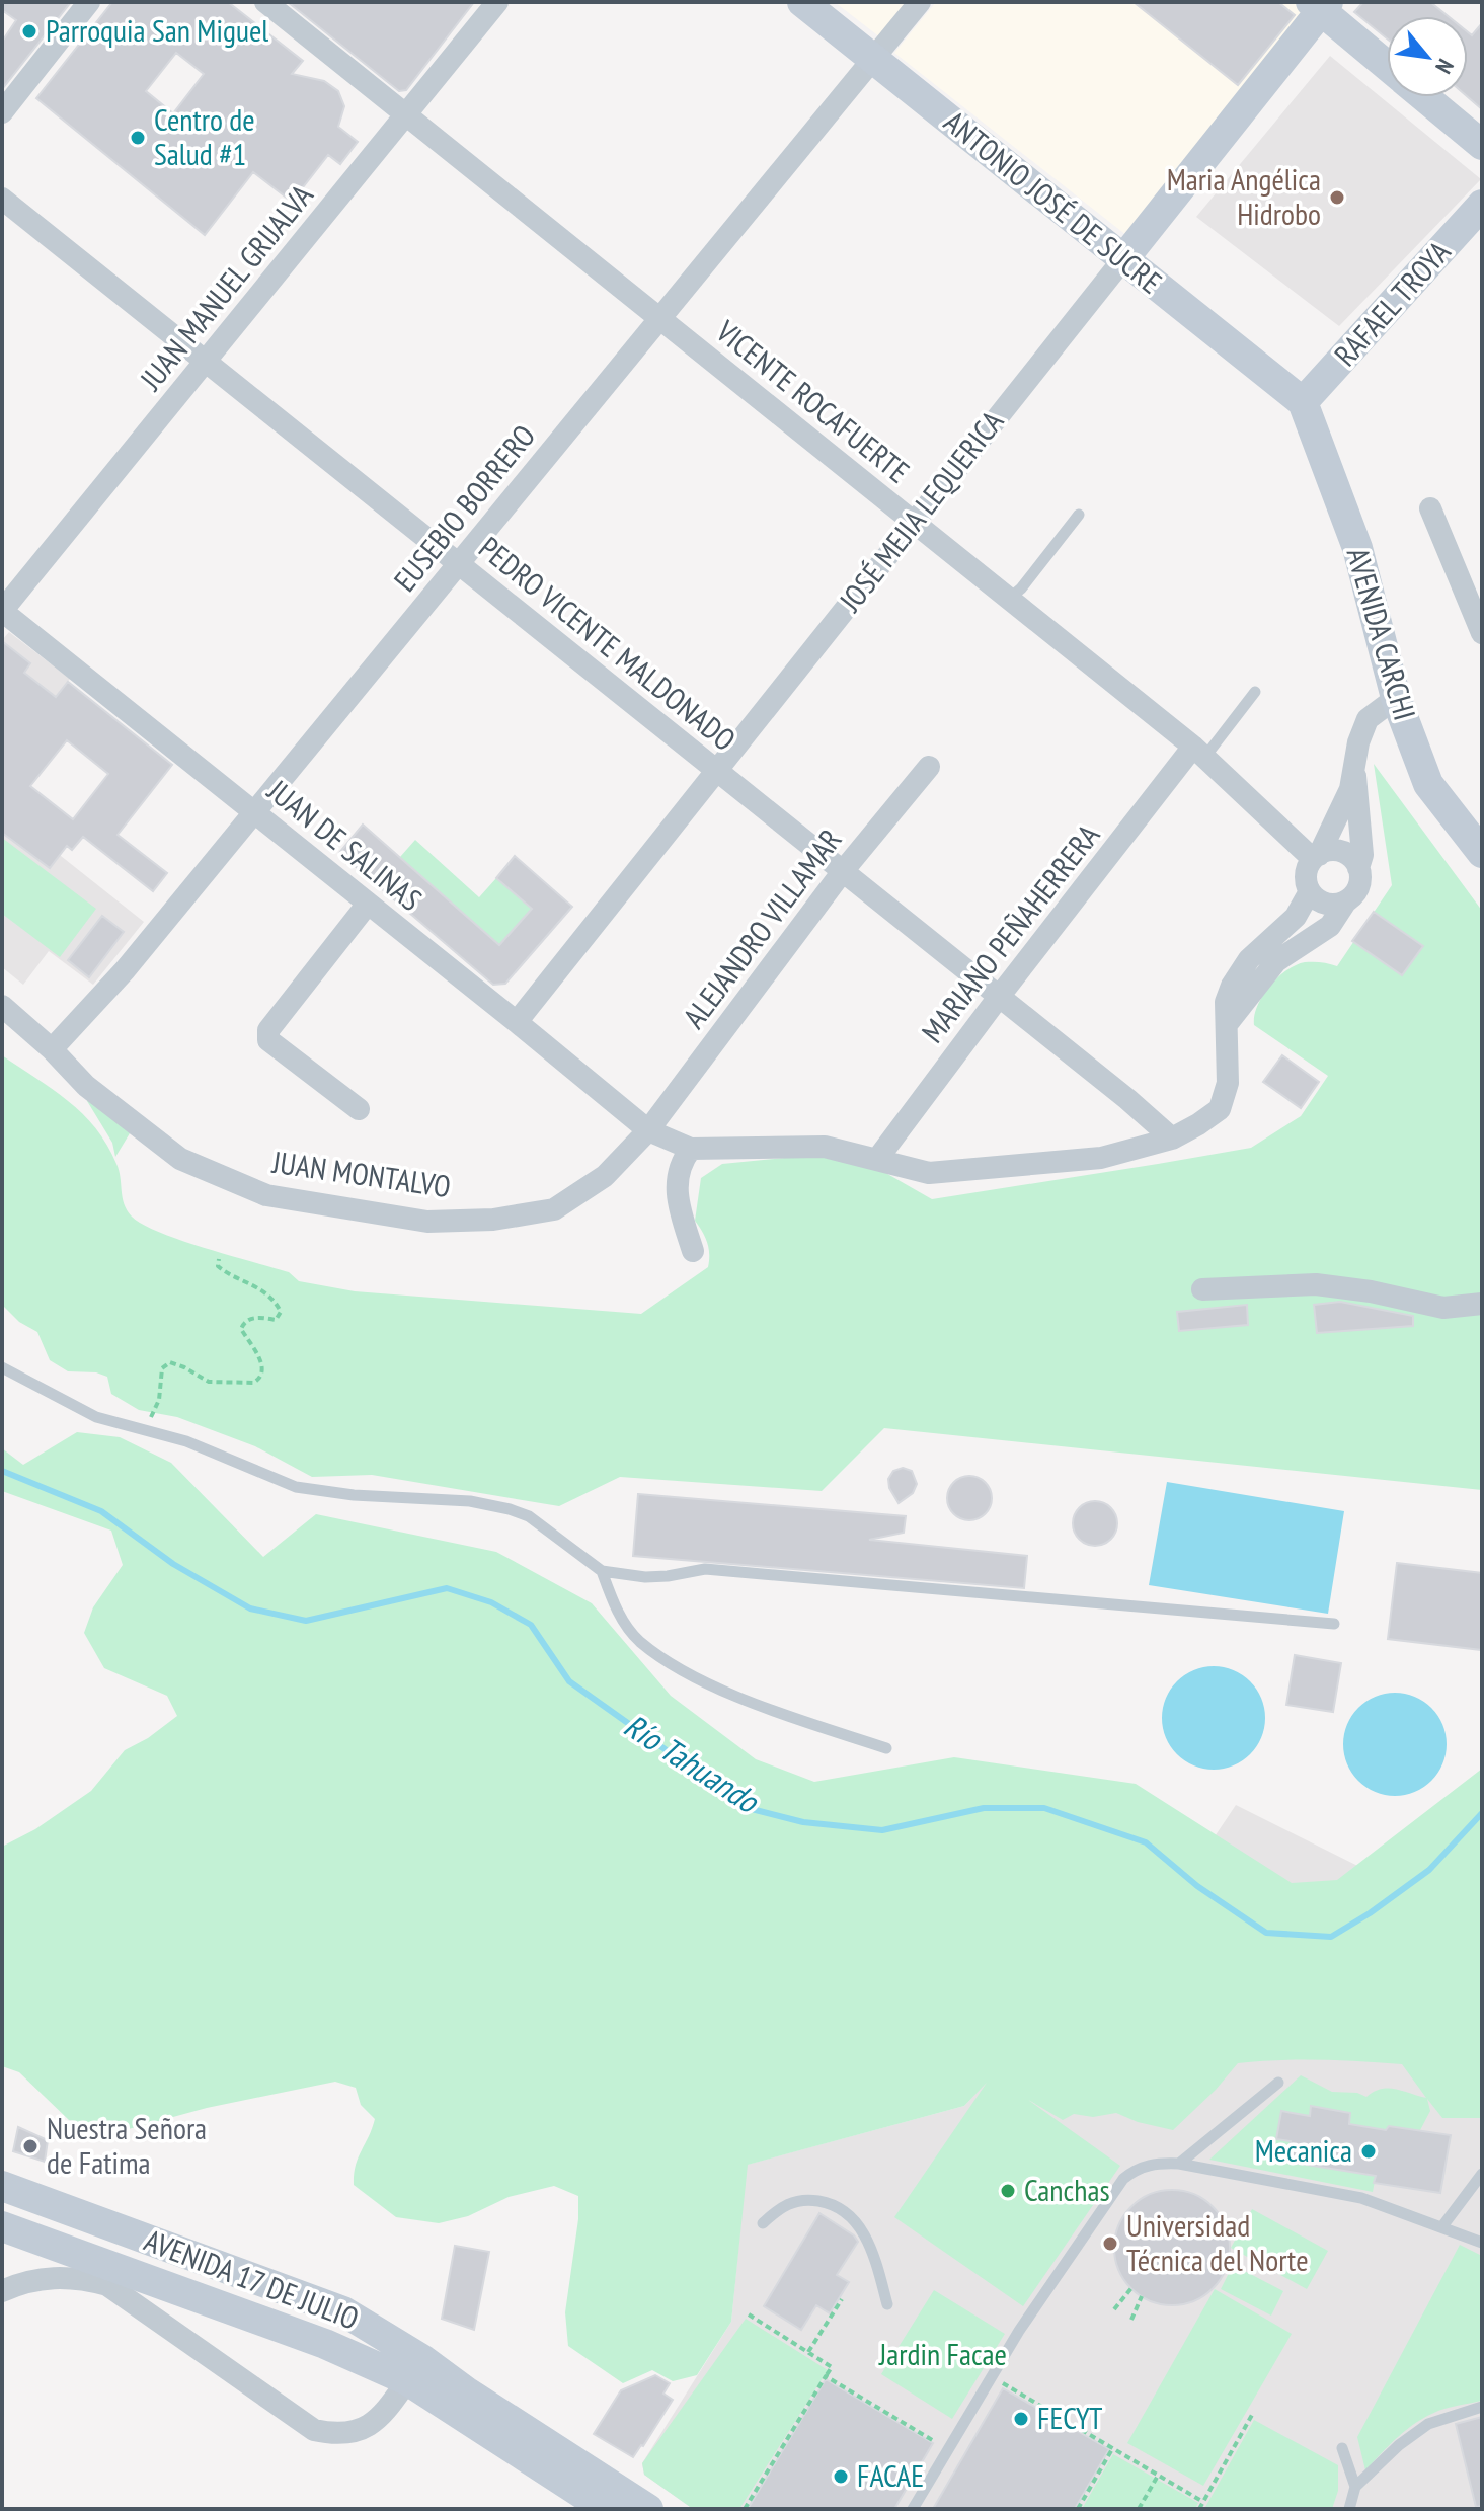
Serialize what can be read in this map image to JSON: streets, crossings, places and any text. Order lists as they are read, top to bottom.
{
  "streets": {
    "street": [
      "ANTONIO JOSÉ DE SUCRE",
      "JUAN MANUEL GRIJALVA",
      "RAFAEL TROYA",
      "VICENTE ROCAFUERTE",
      "EUSEBIO BORRERO",
      "JOSÉ MEJIA LEQUERICA",
      "AVENIDA CARCHI",
      "PEDRO VICENTE MALDONADO",
      "JUAN DE SALINAS",
      "ALEJANDRO VILLAMAR",
      "MARIANO PEÑAHERRERA",
      "JUAN MONTALVO",
      "AVENIDA 17 DE JULIO"
    ]
  },
  "crossings": [
    ["ANTONIO JOSÉ DE SUCRE", "RAFAEL TROYA"],
    ["ANTONIO JOSÉ DE SUCRE", "EUSEBIO BORRERO"],
    ["ANTONIO JOSÉ DE SUCRE", "JOSÉ MEJIA LEQUERICA"],
    ["ANTONIO JOSÉ DE SUCRE", "AVENIDA CARCHI"],
    ["JUAN MANUEL GRIJALVA", "VICENTE ROCAFUERTE"],
    ["JUAN MANUEL GRIJALVA", "PEDRO VICENTE MALDONADO"],
    ["JUAN MANUEL GRIJALVA", "JUAN DE SALINAS"],
    ["RAFAEL TROYA", "AVENIDA CARCHI"],
    ["VICENTE ROCAFUERTE", "EUSEBIO BORRERO"],
    ["VICENTE ROCAFUERTE", "JOSÉ MEJIA LEQUERICA"],
    ["VICENTE ROCAFUERTE", "MARIANO PEÑAHERRERA"],
    ["EUSEBIO BORRERO", "PEDRO VICENTE MALDONADO"],
    ["EUSEBIO BORRERO", "JUAN DE SALINAS"],
    ["EUSEBIO BORRERO", "JUAN MONTALVO"],
    ["JOSÉ MEJIA LEQUERICA", "PEDRO VICENTE MALDONADO"],
    ["JOSÉ MEJIA LEQUERICA", "JUAN DE SALINAS"],
    ["PEDRO VICENTE MALDONADO", "ALEJANDRO VILLAMAR"],
    ["PEDRO VICENTE MALDONADO", "MARIANO PEÑAHERRERA"],
    ["JUAN DE SALINAS", "ALEJANDRO VILLAMAR"],
    ["JUAN DE SALINAS", "JUAN MONTALVO"],
    ["ALEJANDRO VILLAMAR", "JUAN MONTALVO"]
  ],
  "water": ["Río Tahuando"],
  "parks": ["Jardin Facae"],
  "places": [
    "Parroquia San Miguel",
    "Centro de Salud #1",
    "Maria Angélica Hidrobo",
    "Nuestra Señora de Fatima",
    "Mecanica",
    "Canchas",
    "Universidad Técnica del Norte",
    "FECYT",
    "FACAE"
  ],
  "north": "bottom right"
}
